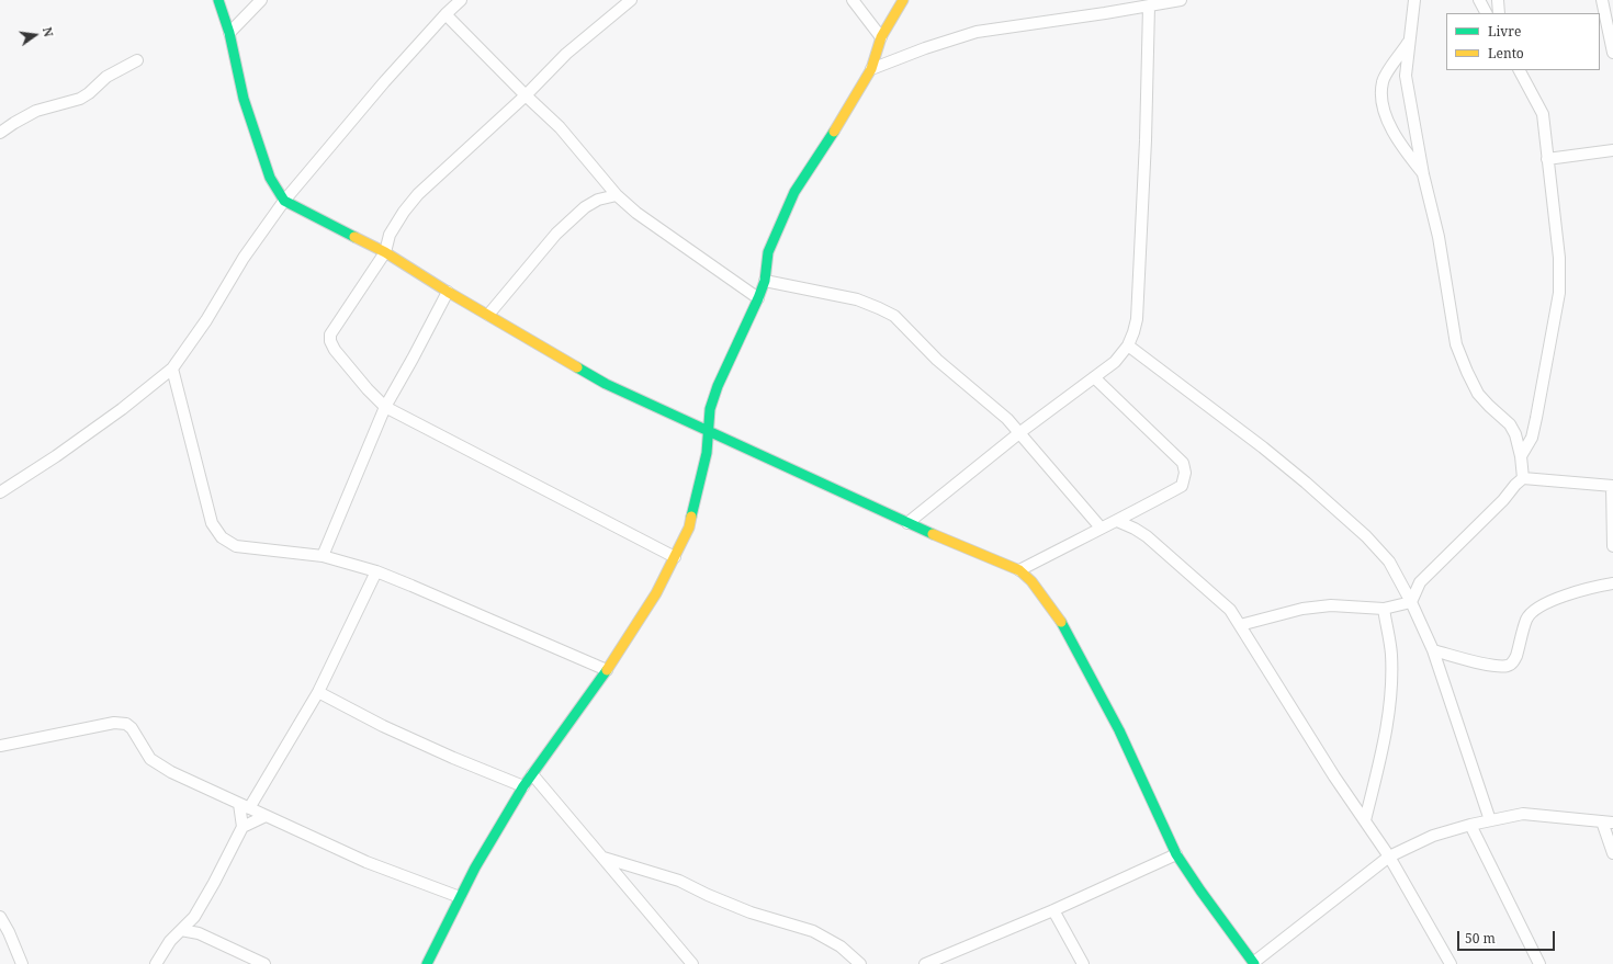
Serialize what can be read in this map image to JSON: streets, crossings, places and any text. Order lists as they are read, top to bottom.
{
  "legend": ["Livre", "Lento"],
  "scale_bar": "50 m",
  "north": "right"
}
